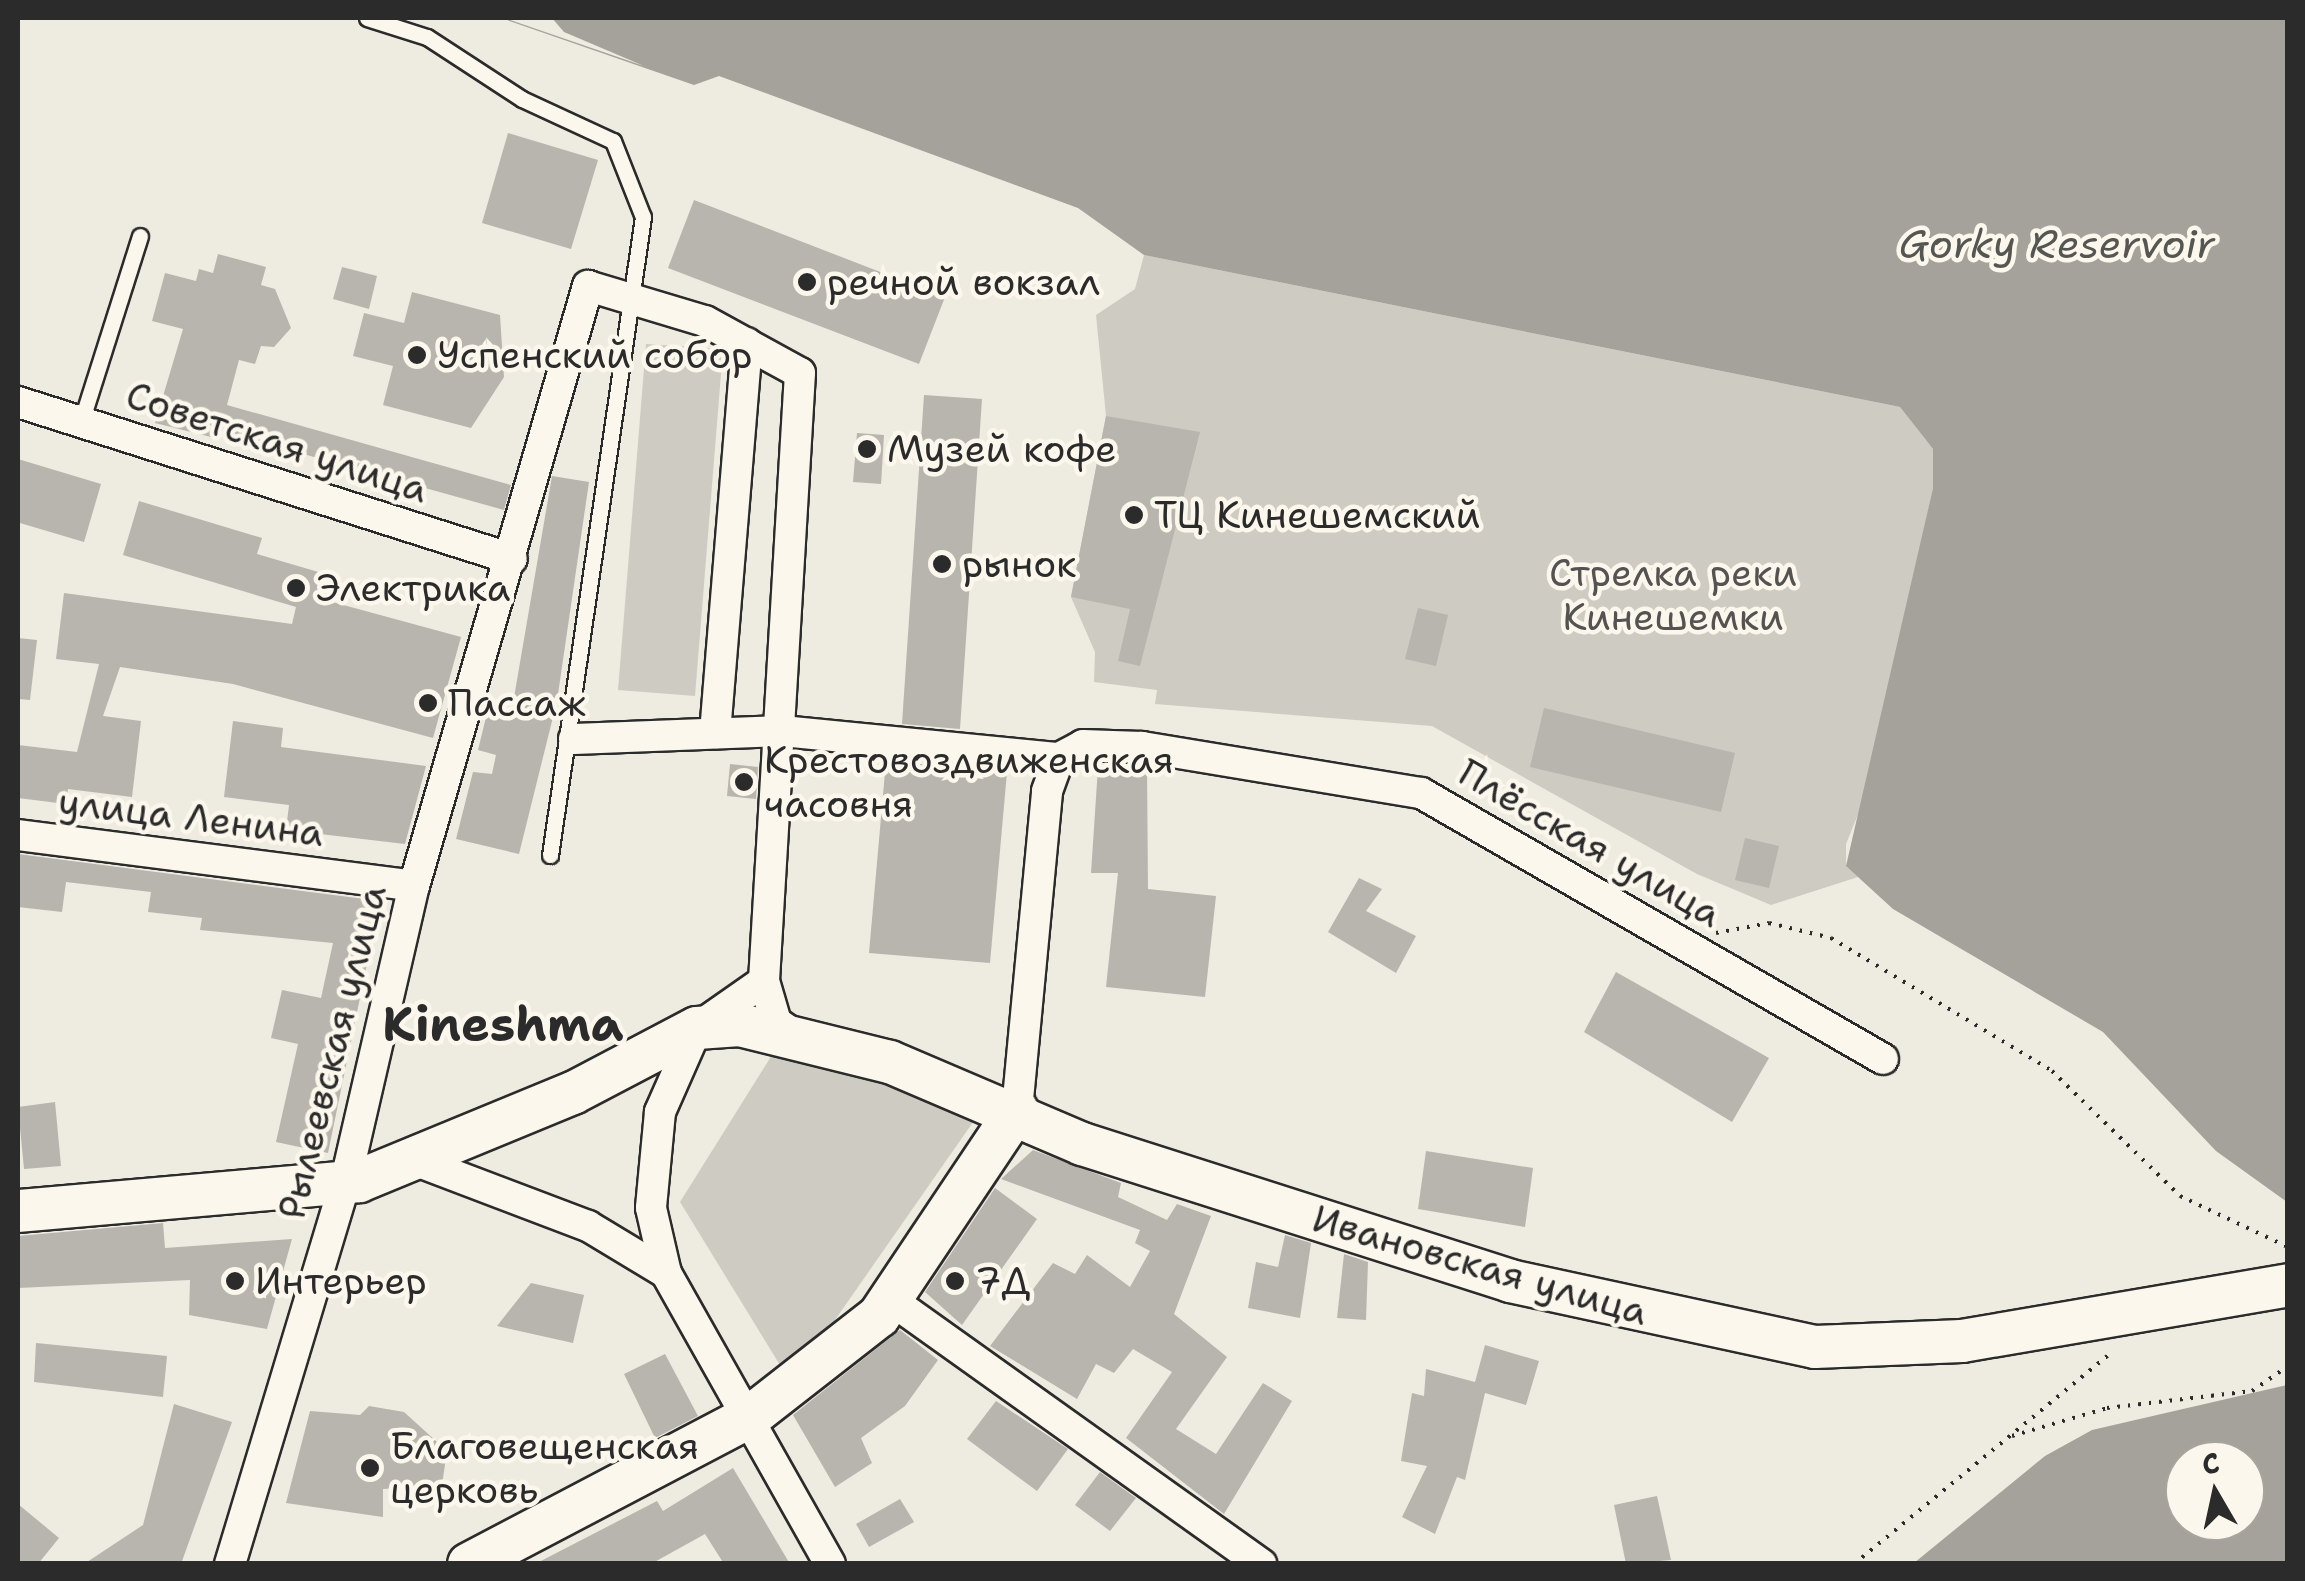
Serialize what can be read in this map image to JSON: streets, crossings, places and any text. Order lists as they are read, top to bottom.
{
  "streets": {
    "main road": ["Ивановская улица"],
    "street": [
      "Советская улица",
      "улица Ленина",
      "Плёсская улица",
      "Рылеевская улица"
    ]
  },
  "crossings": [
    ["Советская улица", "Рылеевская улица"],
    ["улица Ленина", "Рылеевская улица"]
  ],
  "districts": ["Kineshma"],
  "water": ["Gorky Reservoir"],
  "parks": ["Стрелка реки Кинешемки"],
  "places": [
    "речной вокзал",
    "Успенский собор",
    "Музей кофе",
    "ТЦ Кинешемский",
    "рынок",
    "Электрика",
    "Пассаж",
    "Крестовоздвиженская часовня",
    "Интерьер",
    "7Д",
    "Благовещенская церковь"
  ],
  "north": "top"
}
